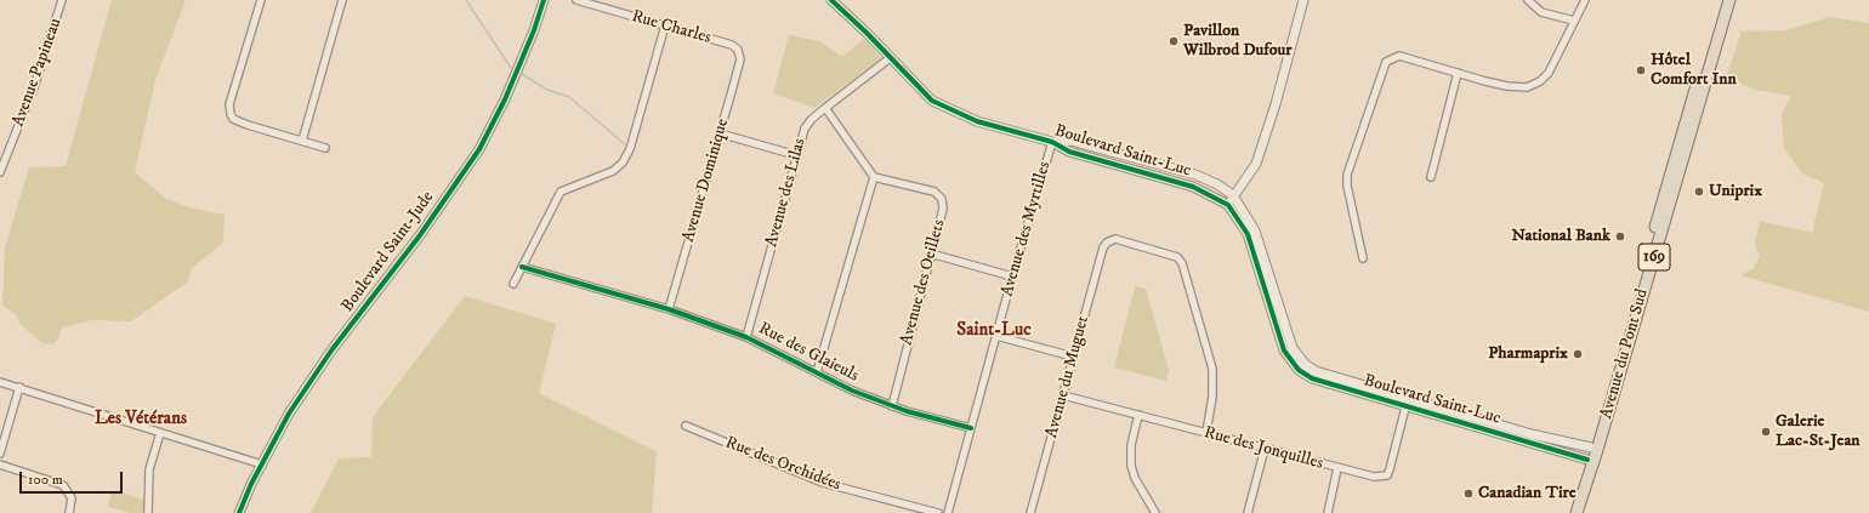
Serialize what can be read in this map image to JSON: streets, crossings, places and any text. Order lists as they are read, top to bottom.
{
  "streets": {
    "main road": ["169", "Avenue du Pont Sud"],
    "street": [
      "Rue Charles",
      "Avenue Papineau",
      "Boulevard Saint-Luc",
      "Avenue Dominique",
      "Avenue des Lilas",
      "Avenue des Myrtilles",
      "Boulevard Saint-Jude",
      "Avenue des Oeillets",
      "Rue des Glaieuls",
      "Avenue du Muguet",
      "Rue des Jonquilles",
      "Rue des Orchidées"
    ]
  },
  "crossings": [
    ["Rue Charles", "Avenue Dominique"],
    ["Boulevard Saint-Luc", "Avenue des Lilas"],
    ["Boulevard Saint-Luc", "Avenue des Myrtilles"],
    ["Boulevard Saint-Luc", "Avenue du Pont Sud"],
    ["Boulevard Saint-Luc", "Rue des Jonquilles"],
    ["Avenue Dominique", "Rue des Glaieuls"],
    ["Avenue des Lilas", "Rue des Glaieuls"],
    ["Avenue des Myrtilles", "Rue des Glaieuls"],
    ["Avenue des Oeillets", "Rue des Glaieuls"],
    ["Avenue du Muguet", "Rue des Jonquilles"]
  ],
  "districts": ["Saint-Luc", "Les Vétérans"],
  "places": [
    "Pavillon Wilbrod Dufour",
    "Hôtel Comfort Inn",
    "Uniprix",
    "National Bank",
    "Pharmaprix",
    "Galerie Lac-St-Jean",
    "Canadian Tire"
  ],
  "scale_bar": "100 m"
}
